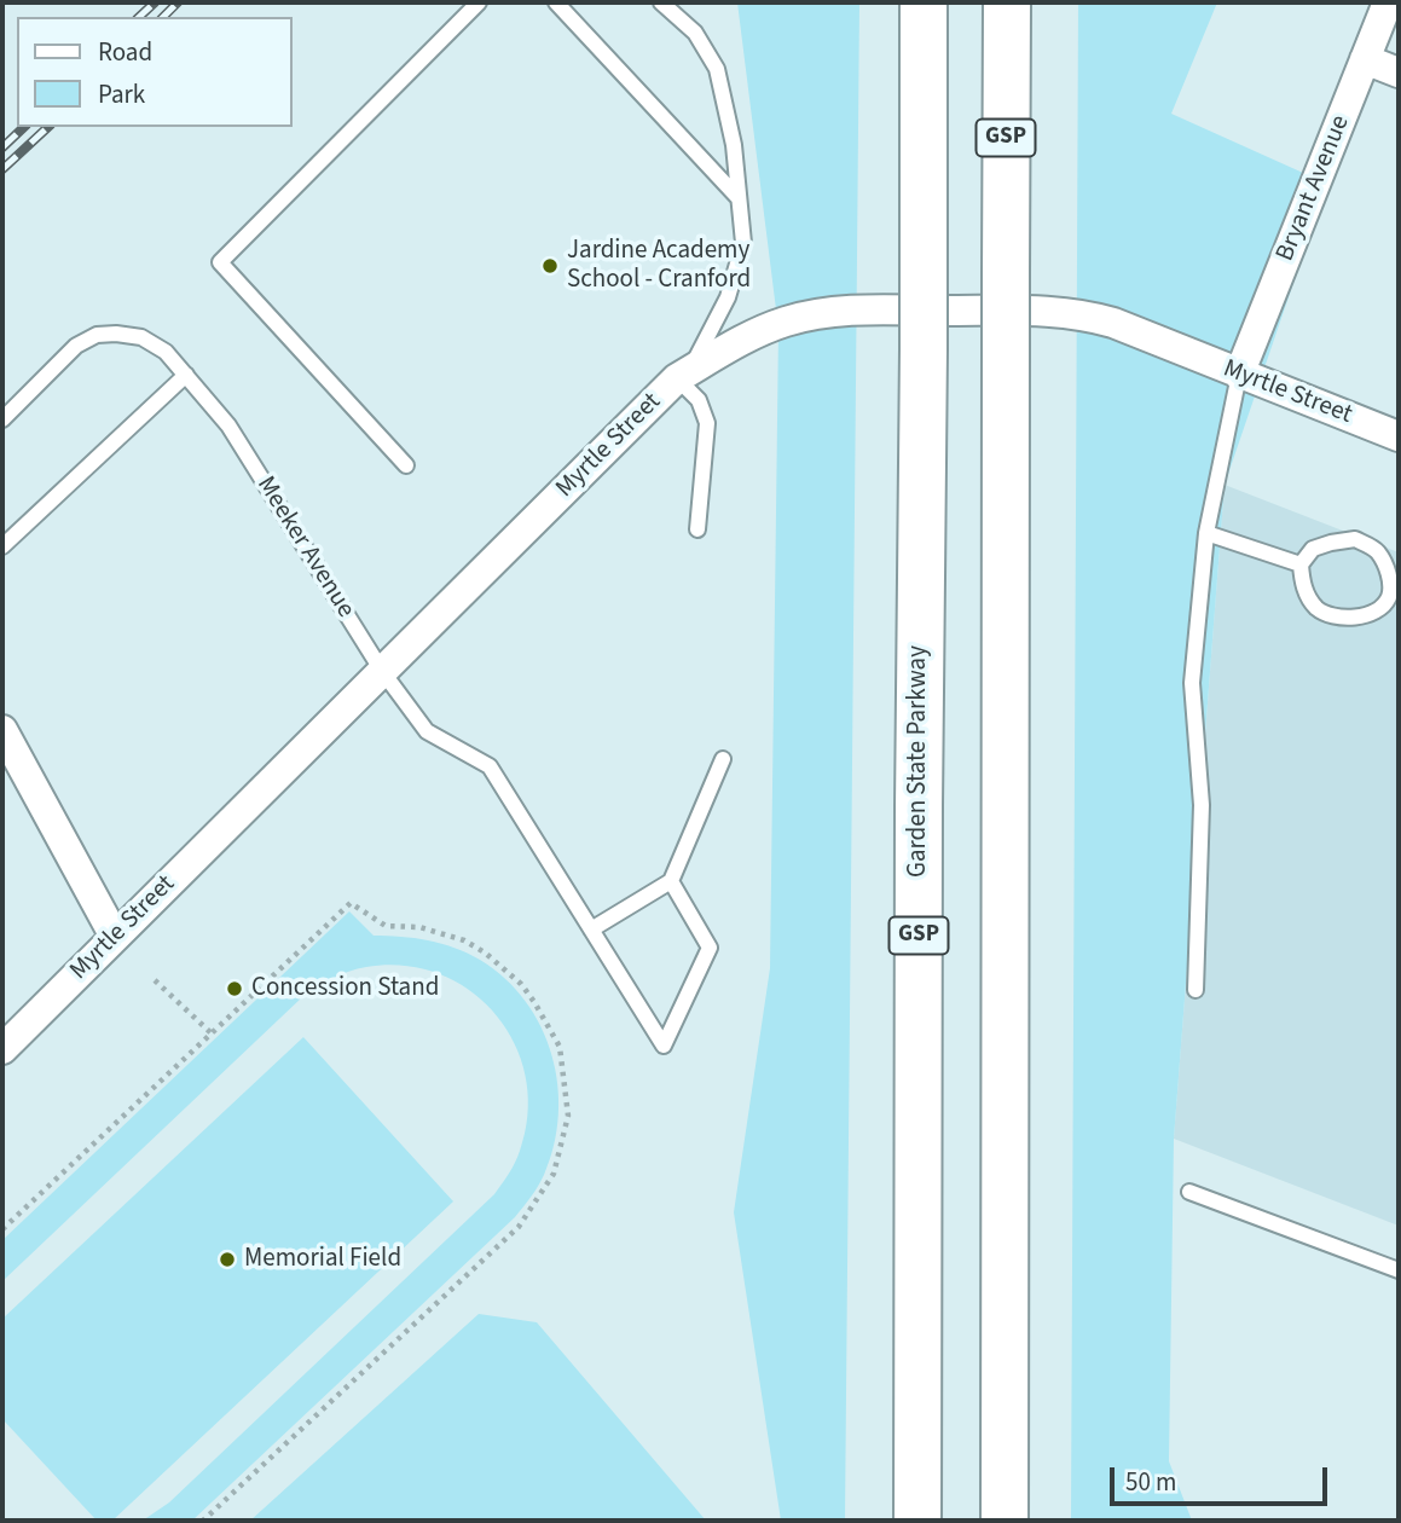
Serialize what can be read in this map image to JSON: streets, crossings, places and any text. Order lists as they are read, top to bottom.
{
  "streets": {
    "highway": ["GSP", "Garden State Parkway"],
    "street": ["Bryant Avenue", "Myrtle Street"],
    "lane": ["Meeker Avenue"]
  },
  "crossings": [
    ["Bryant Avenue", "Myrtle Street"],
    ["Myrtle Street", "Meeker Avenue"]
  ],
  "places": ["Jardine Academy School - Cranford", "Concession Stand", "Memorial Field"],
  "legend": ["Road", "Park"],
  "scale_bar": "50 m"
}
